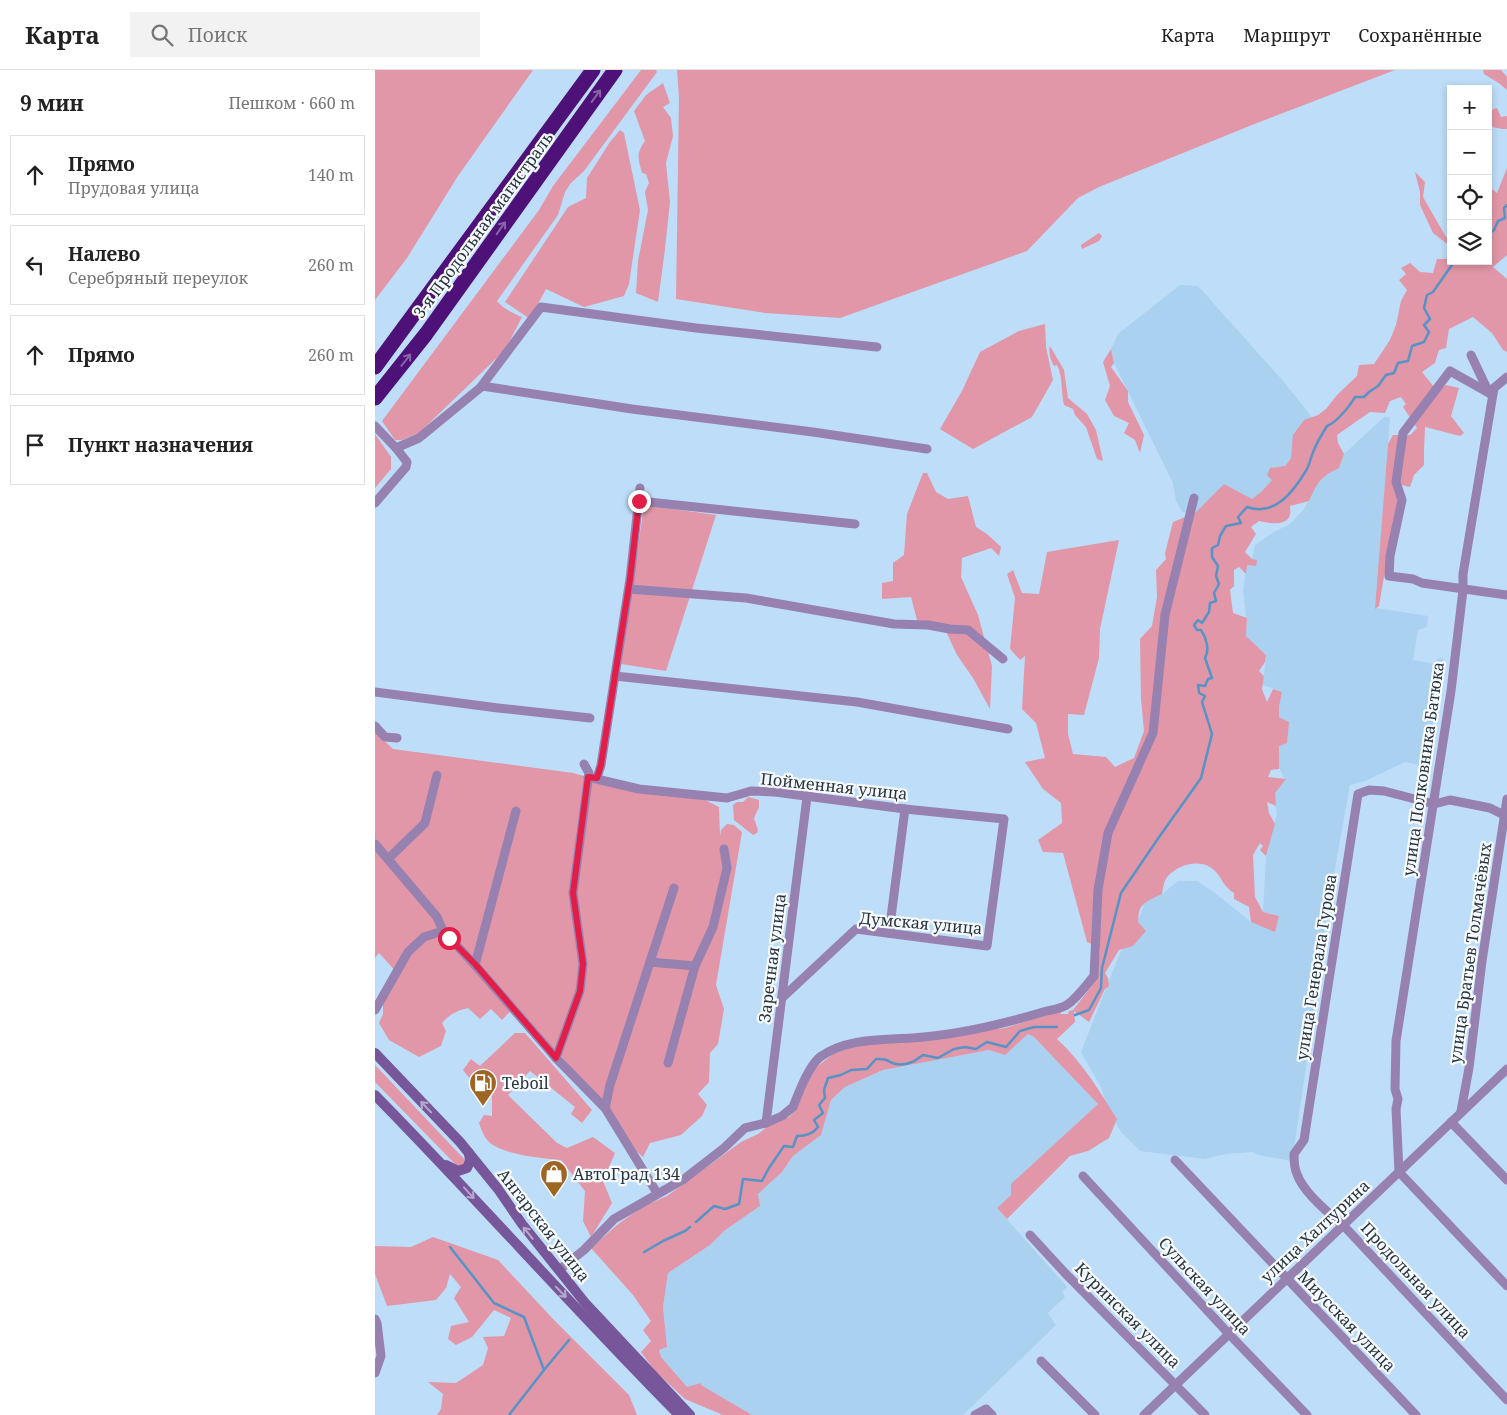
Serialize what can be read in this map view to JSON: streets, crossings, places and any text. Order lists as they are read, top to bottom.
{
  "streets": {
    "highway": ["3-я Продольная магистраль"],
    "main road": ["Ангарская улица"],
    "street": [
      "улица Полковника Батюка",
      "Пойменная улица",
      "Думская улица",
      "улица Братьев Толмачёвых",
      "Заречная улица",
      "улица Генерала Гурова",
      "улица Халтурина",
      "Продольная улица",
      "Сульская улица",
      "Куринская улица",
      "Миусская улица"
    ]
  },
  "crossings": [
    ["улица Полковника Батюка", "улица Генерала Гурова"],
    ["улица Полковника Батюка", "улица Халтурина"],
    ["Пойменная улица", "Думская улица"],
    ["Пойменная улица", "Заречная улица"],
    ["Думская улица", "Заречная улица"],
    ["улица Братьев Толмачёвых", "улица Халтурина"],
    ["улица Генерала Гурова", "Продольная улица"],
    ["улица Халтурина", "Продольная улица"],
    ["улица Халтурина", "Сульская улица"],
    ["улица Халтурина", "Куринская улица"],
    ["улица Халтурина", "Миусская улица"]
  ],
  "places": {
    "fuel station": ["Teboil"],
    "shop": ["АвтоГрад 134"]
  },
  "page": {
    "header": "Карта",
    "search": "Поиск",
    "nav": ["Карта", "Маршрут", "Сохранённые"],
    "heading": ["9 мин", "Пешком · 660 m"],
    "map_buttons": ["+", "−"],
    "list": [
      ["Прямо", "Прудовая улица", "140 m"],
      ["Налево", "Серебряный переулок", "260 m"],
      ["Прямо", "260 m"],
      "Пункт назначения"
    ]
  }
}
